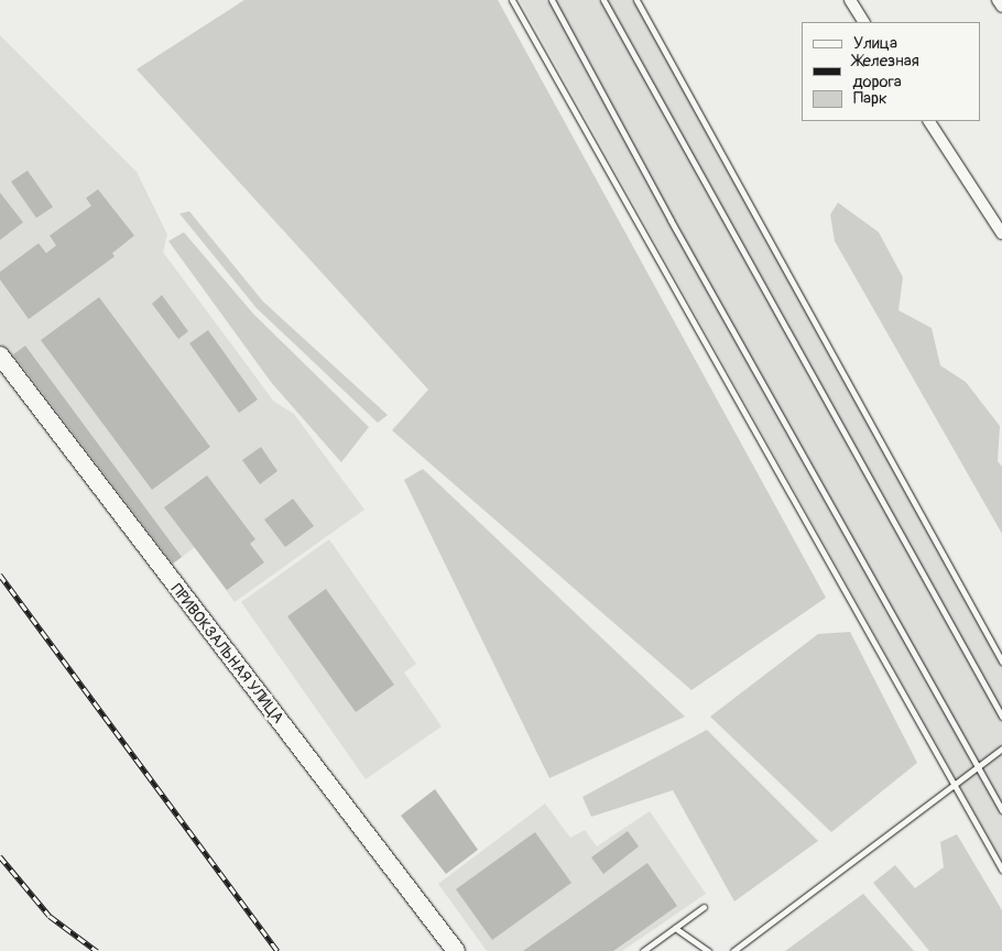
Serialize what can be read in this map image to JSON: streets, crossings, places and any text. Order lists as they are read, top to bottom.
{
  "streets": {
    "main road": ["ПРИВОКЗАЛЬНАЯ УЛИЦА"]
  },
  "legend": ["Улица", "Железная дорога", "Парк"]
}
